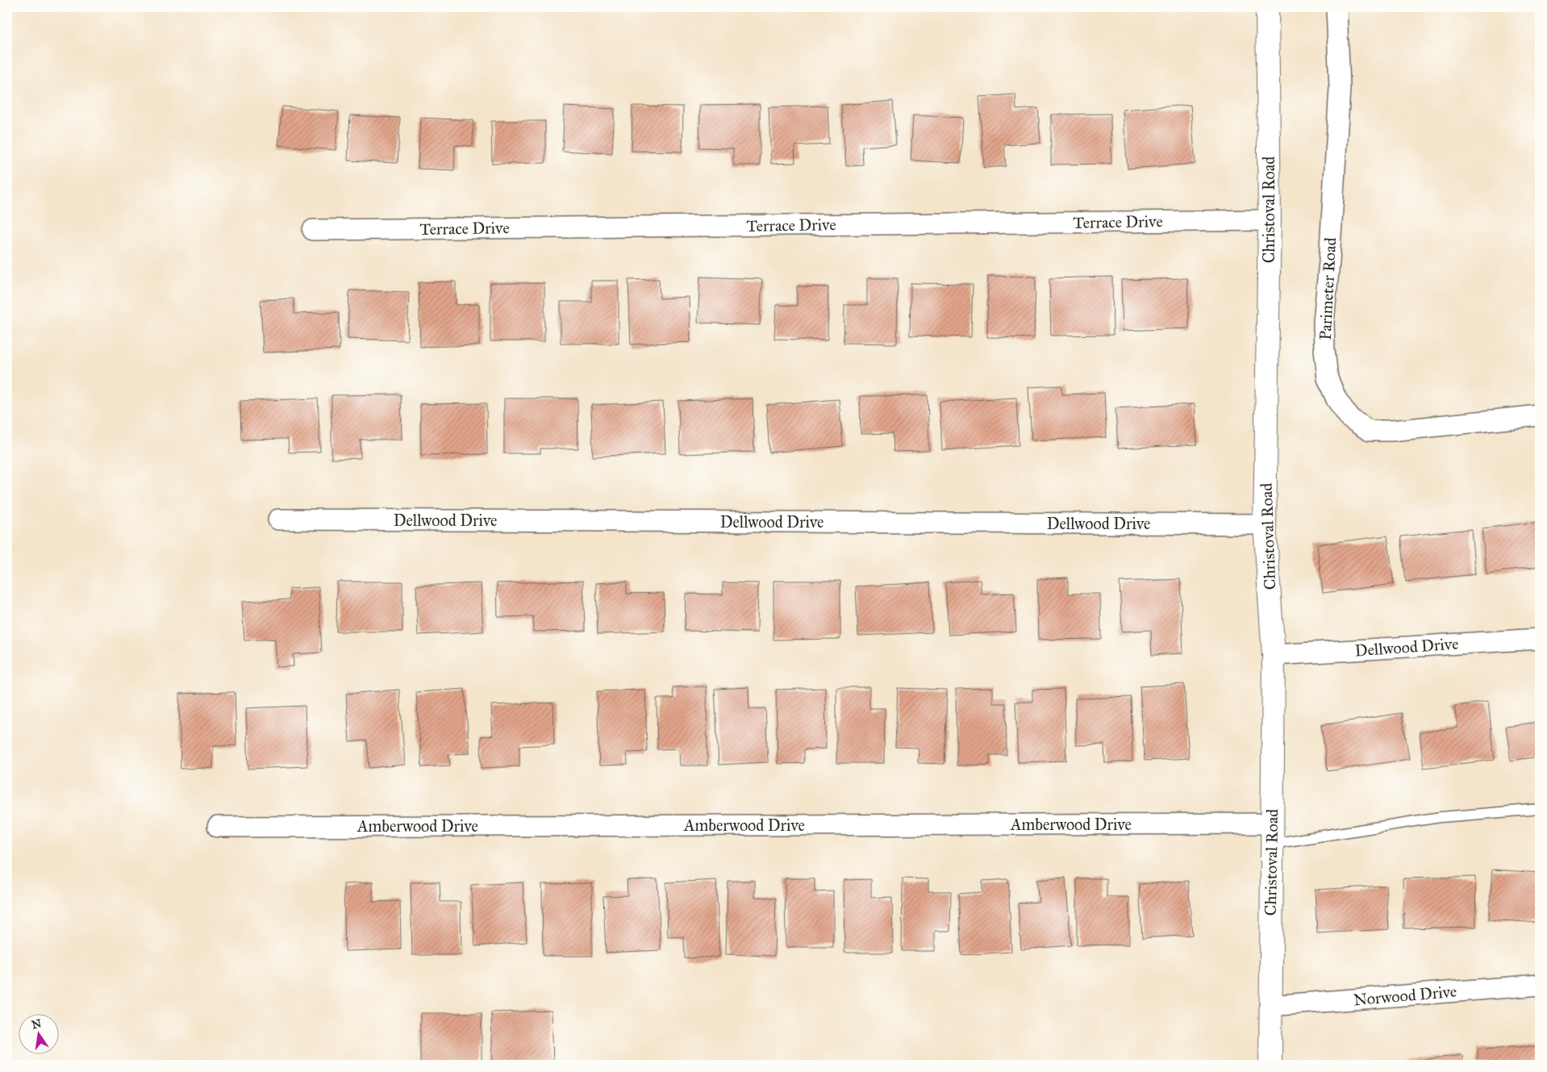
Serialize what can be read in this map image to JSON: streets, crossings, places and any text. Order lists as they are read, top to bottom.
{
  "streets": {
    "street": [
      "Christoval Road",
      "Terrace Drive",
      "Parimeter Road",
      "Dellwood Drive",
      "Amberwood Drive",
      "Norwood Drive"
    ]
  },
  "crossings": [
    ["Christoval Road", "Terrace Drive"],
    ["Christoval Road", "Dellwood Drive"],
    ["Christoval Road", "Amberwood Drive"],
    ["Christoval Road", "Norwood Drive"]
  ],
  "north": "top"
}
